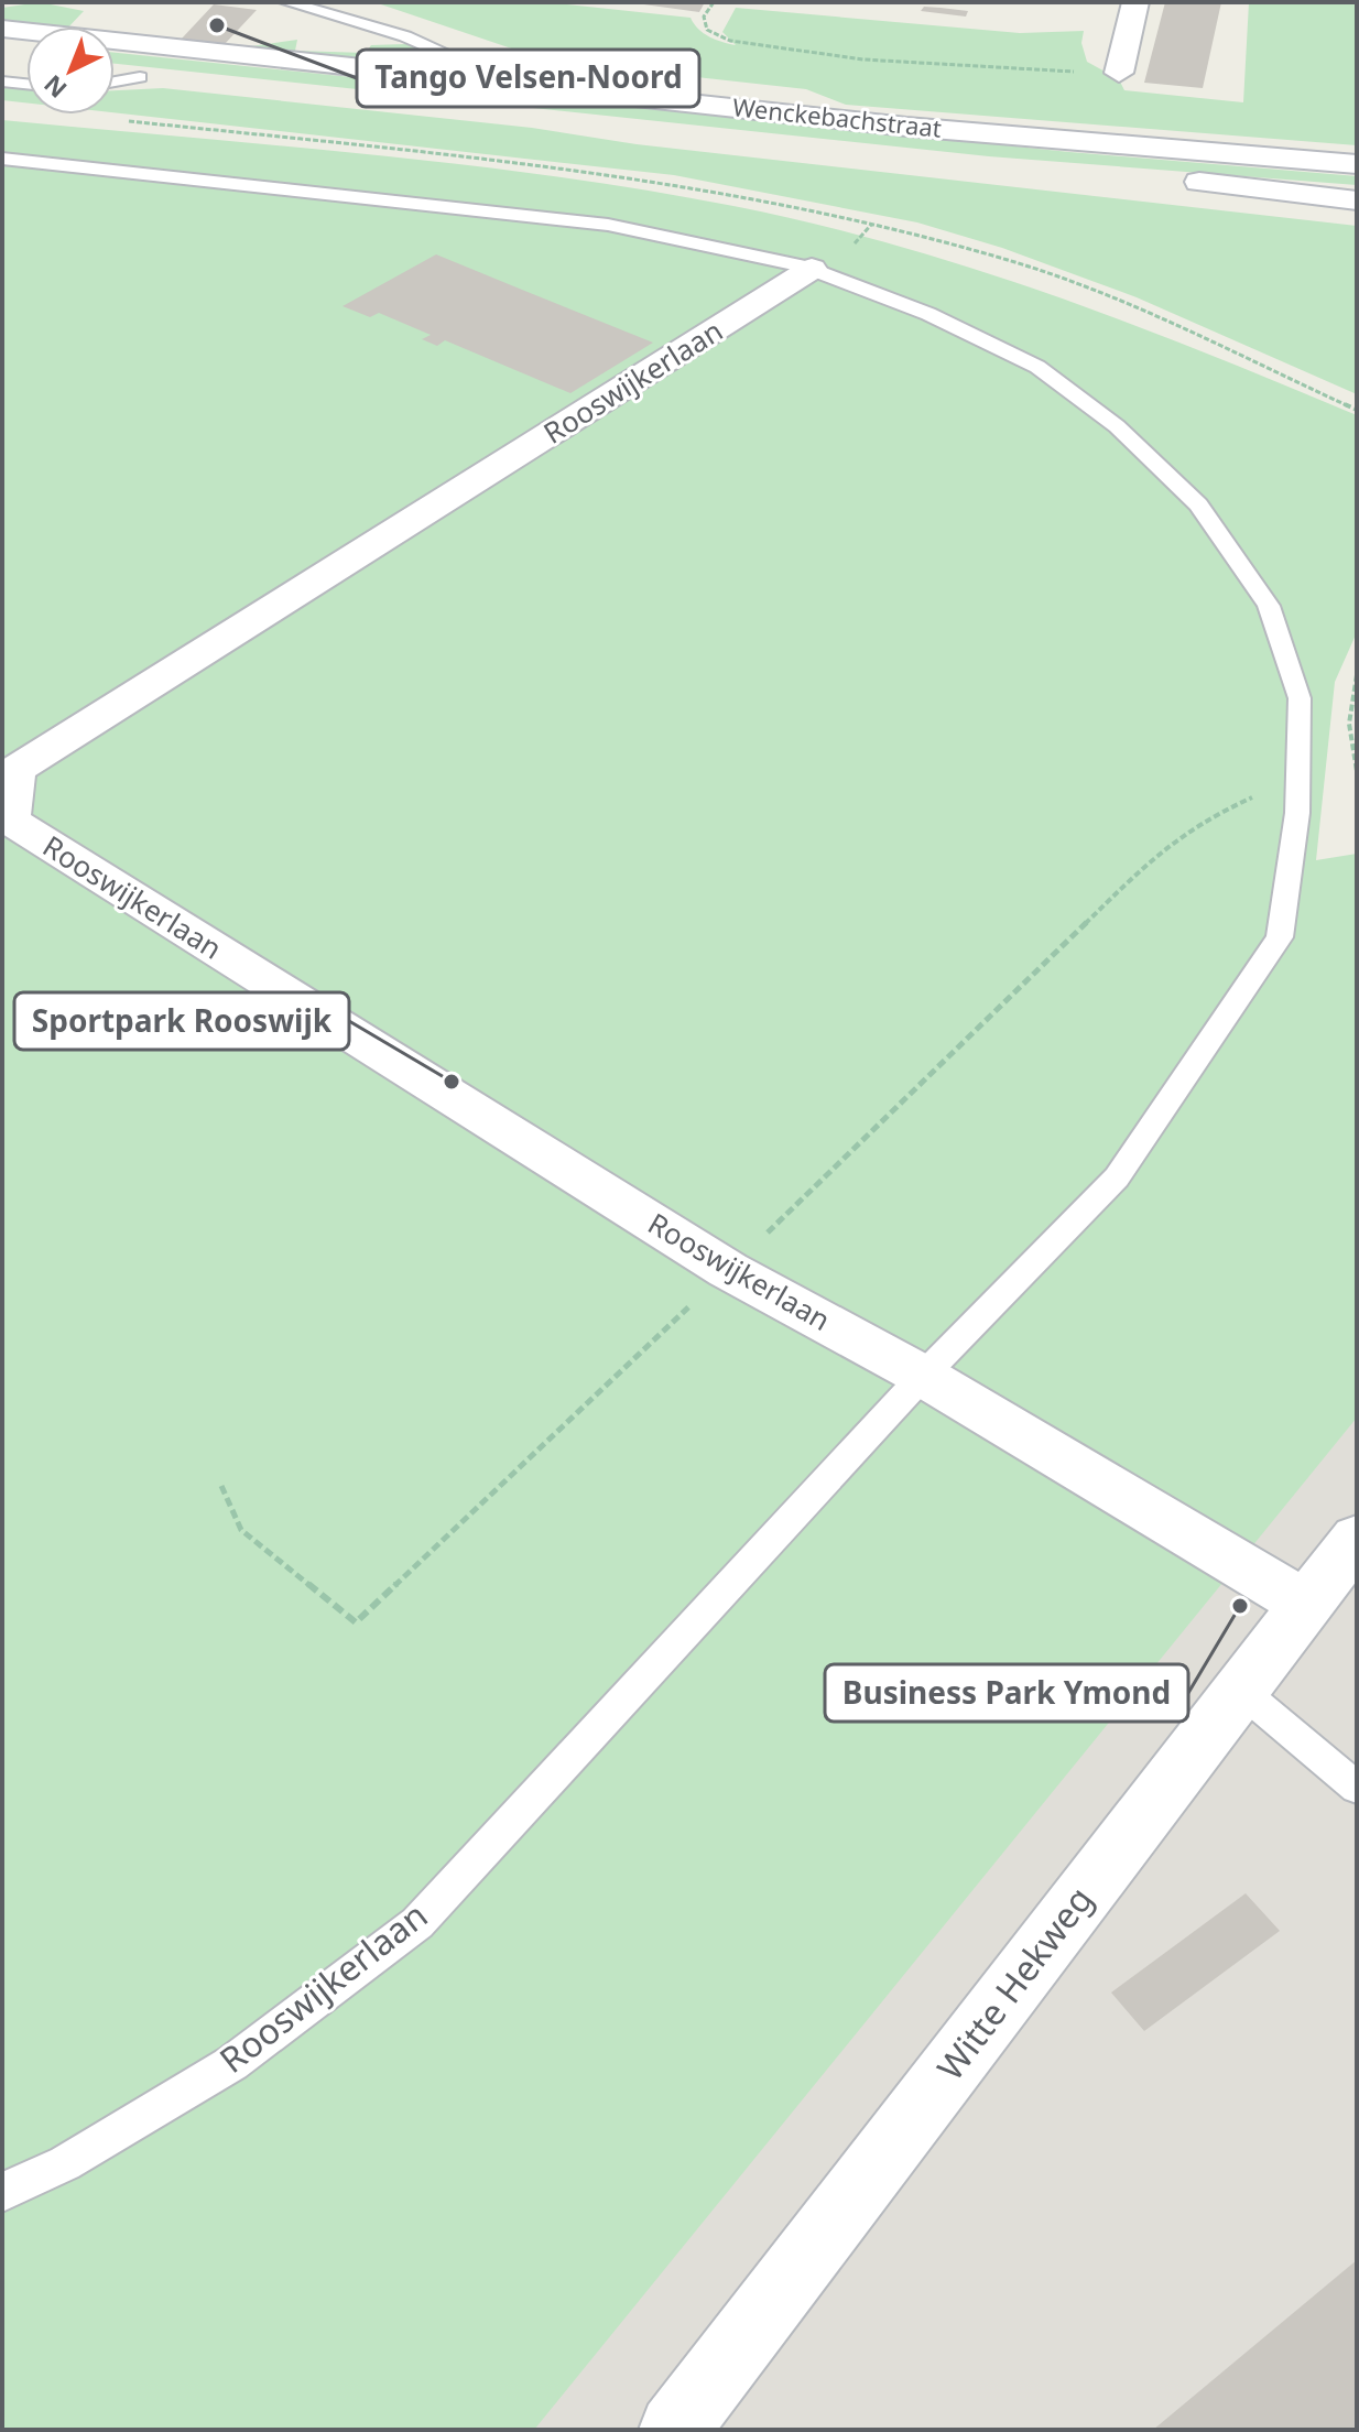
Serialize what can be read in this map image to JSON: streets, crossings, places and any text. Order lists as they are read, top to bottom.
{
  "streets": {
    "street": ["Wenckebachstraat", "Rooswijkerlaan", "Witte Hekweg"]
  },
  "crossings": [
    ["Rooswijkerlaan", "Witte Hekweg"]
  ],
  "places": ["Tango Velsen-Noord", "Sportpark Rooswijk", "Business Park Ymond"],
  "north": "bottom left"
}
